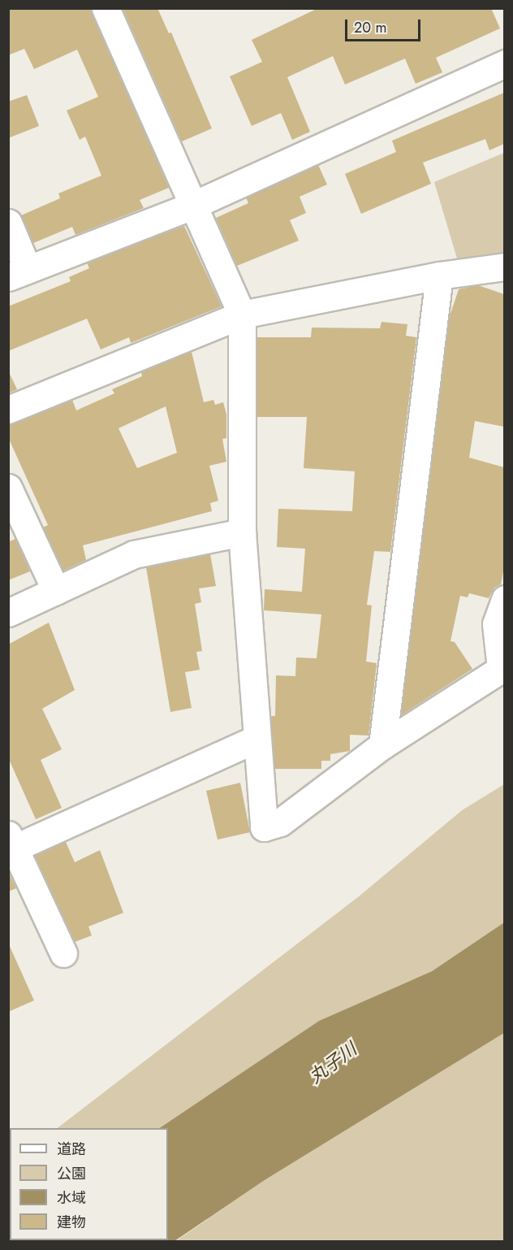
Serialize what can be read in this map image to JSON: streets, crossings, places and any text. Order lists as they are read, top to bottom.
{
  "water": ["丸子川"],
  "legend": [
    "道路",
    "公園",
    "水域",
    "建物"
  ],
  "scale_bar": "20 m"
}
